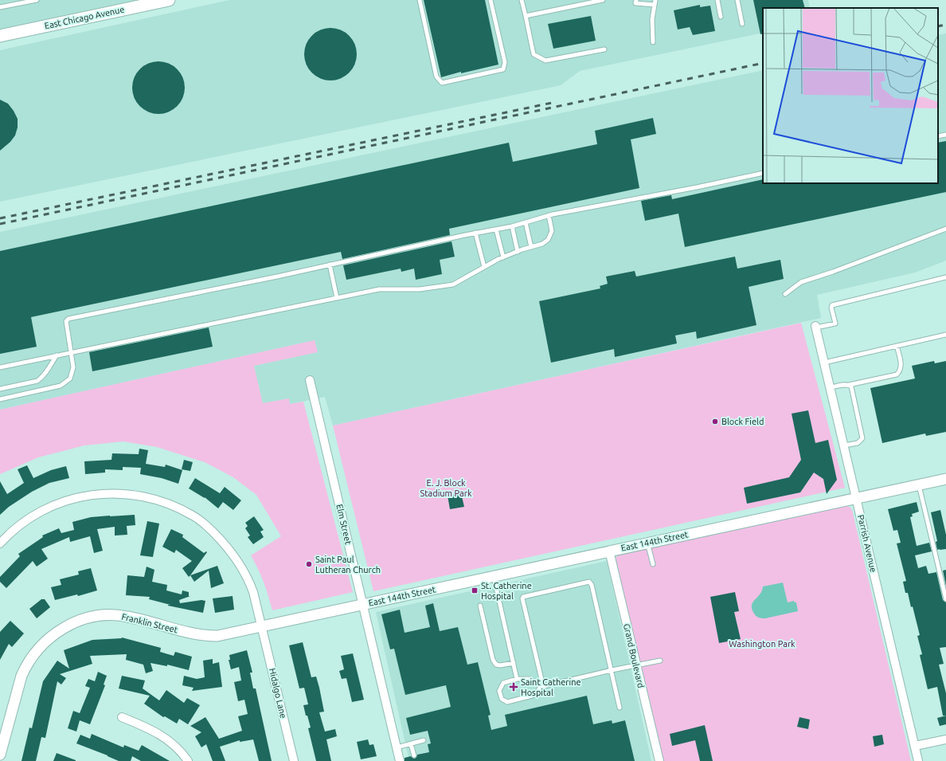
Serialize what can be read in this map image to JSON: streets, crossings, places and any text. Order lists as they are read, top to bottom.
{
  "streets": {
    "main road": ["East Chicago Avenue"],
    "street": [
      "Elm Street",
      "East 144th Street",
      "Parrish Avenue",
      "Franklin Street",
      "Grand Boulevard",
      "Hidalgo Lane"
    ]
  },
  "crossings": [
    ["Elm Street", "East 144th Street"],
    ["Elm Street", "Franklin Street"],
    ["East 144th Street", "Parrish Avenue"],
    ["East 144th Street", "Franklin Street"],
    ["East 144th Street", "Grand Boulevard"],
    ["Franklin Street", "Hidalgo Lane"]
  ],
  "parks": ["E. J. Block Stadium Park", "Washington Park"],
  "places": {
    "other": ["Block Field", "Saint Paul Lutheran Church"],
    "transit": ["St. Catherine Hospital"],
    "health": ["Saint Catherine Hospital"]
  }
}
